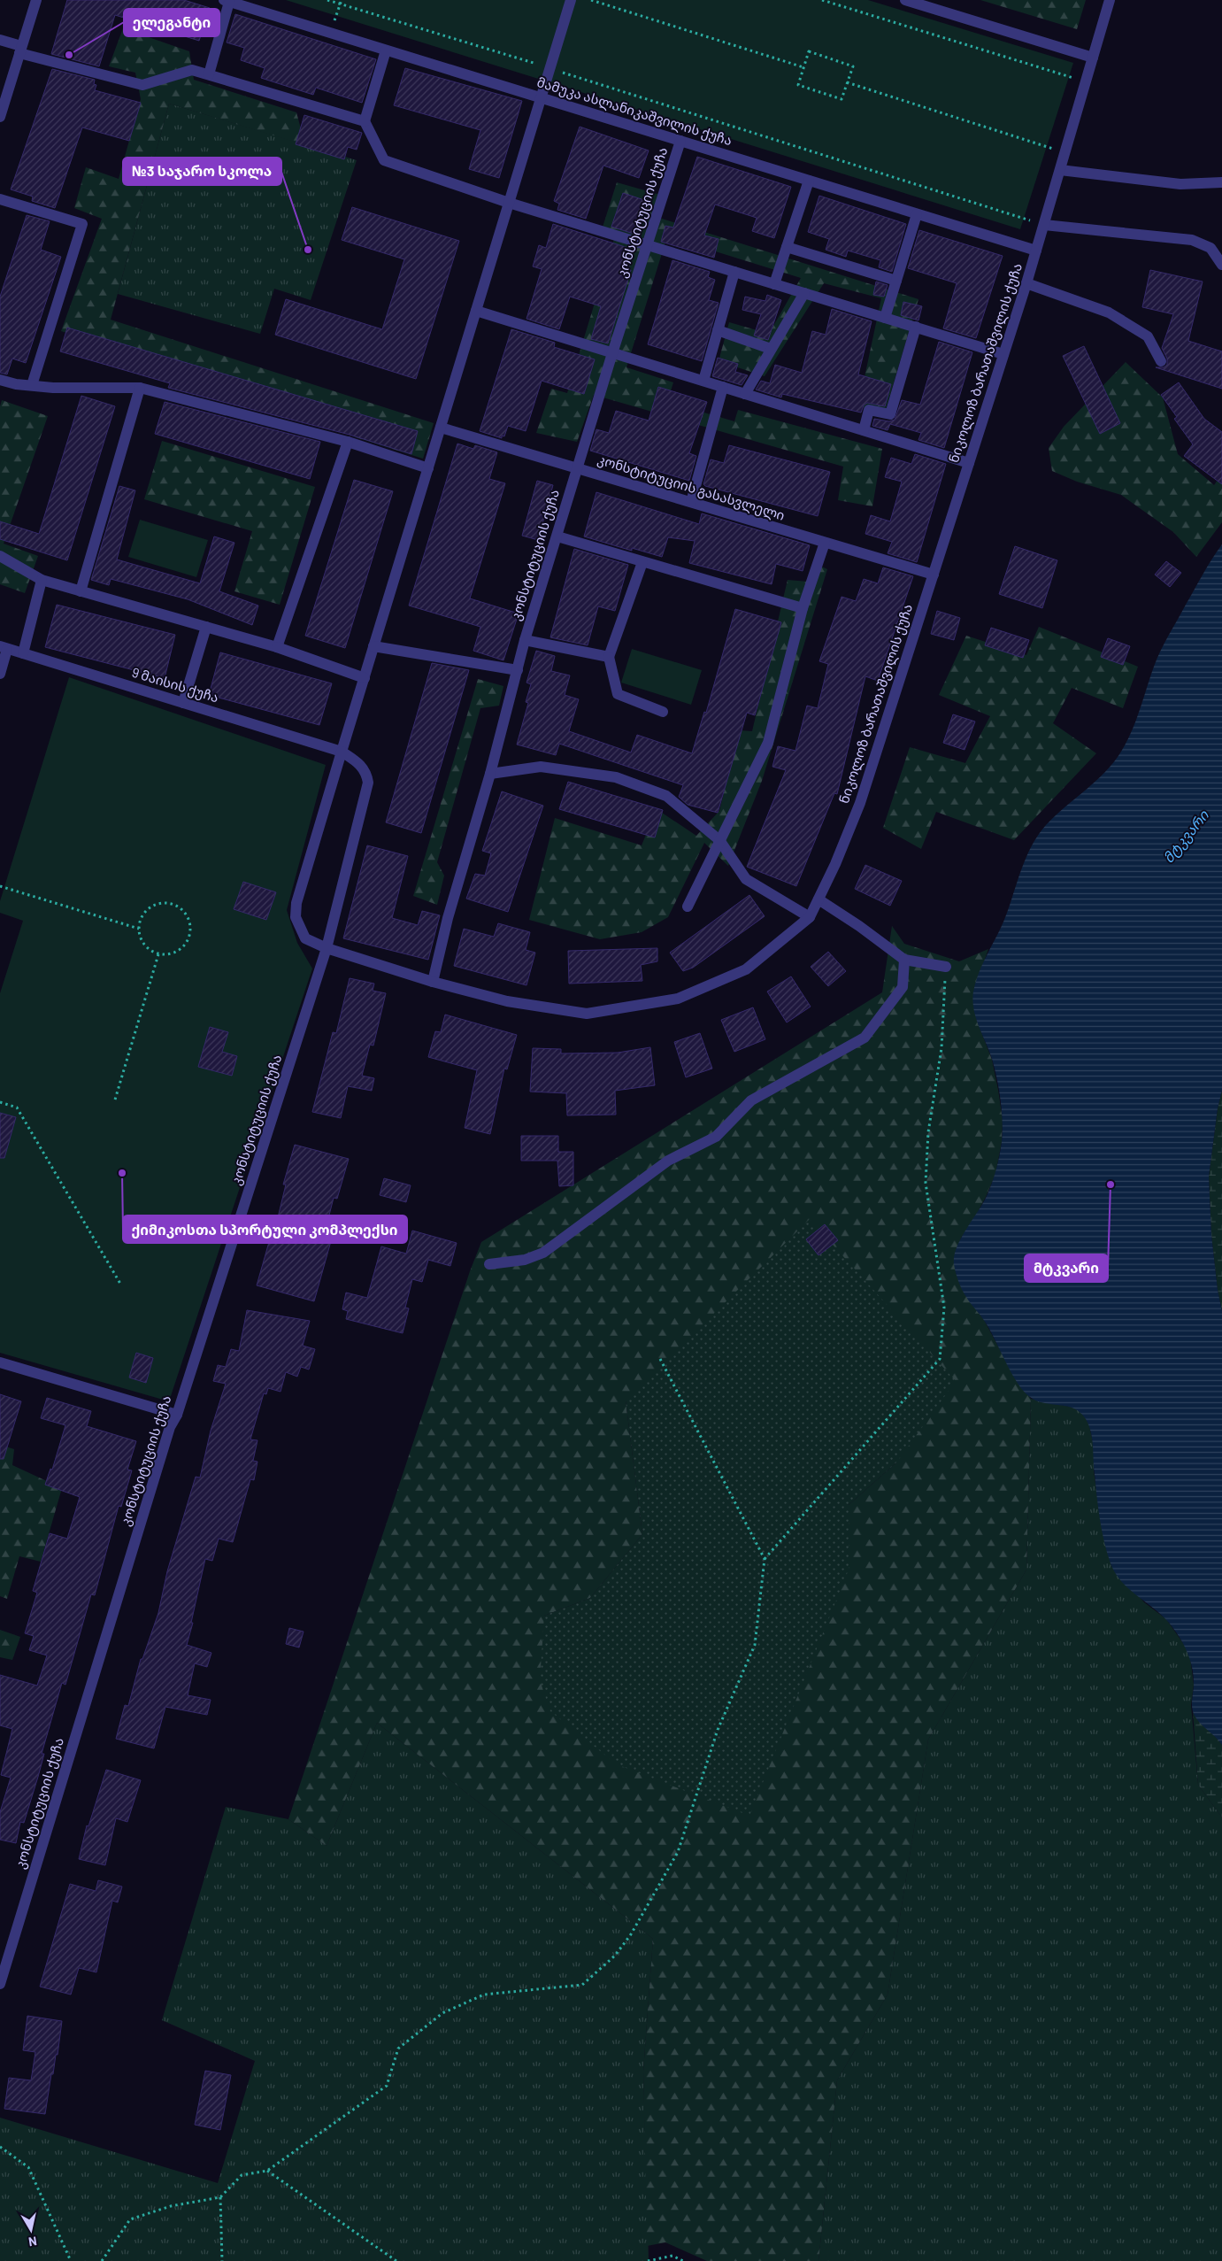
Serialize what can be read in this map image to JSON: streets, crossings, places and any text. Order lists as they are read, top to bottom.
{
  "streets": {
    "street": [
      "მამუკა ასლანიკაშვილის ქუჩა",
      "კონსტიტუციის ქუჩა",
      "ნიკოლოზ ბარათაშვილის ქუჩა",
      "კონსტიტუციის გასასვლელი",
      "9 მაისის ქუჩა"
    ]
  },
  "crossings": [
    ["მამუკა ასლანიკაშვილის ქუჩა", "კონსტიტუციის ქუჩა"],
    ["მამუკა ასლანიკაშვილის ქუჩა", "ნიკოლოზ ბარათაშვილის ქუჩა"],
    ["კონსტიტუციის ქუჩა", "ნიკოლოზ ბარათაშვილის ქუჩა"],
    ["კონსტიტუციის ქუჩა", "კონსტიტუციის გასასვლელი"],
    ["კონსტიტუციის ქუჩა", "9 მაისის ქუჩა"],
    ["ნიკოლოზ ბარათაშვილის ქუჩა", "კონსტიტუციის გასასვლელი"]
  ],
  "water": ["მტკვარი"],
  "places": [
    "ელეგანტი",
    "№3 საჯარო სკოლა",
    "ქიმიკოსთა სპორტული კომპლექსი",
    "მტკვარი"
  ],
  "north": "bottom"
}
